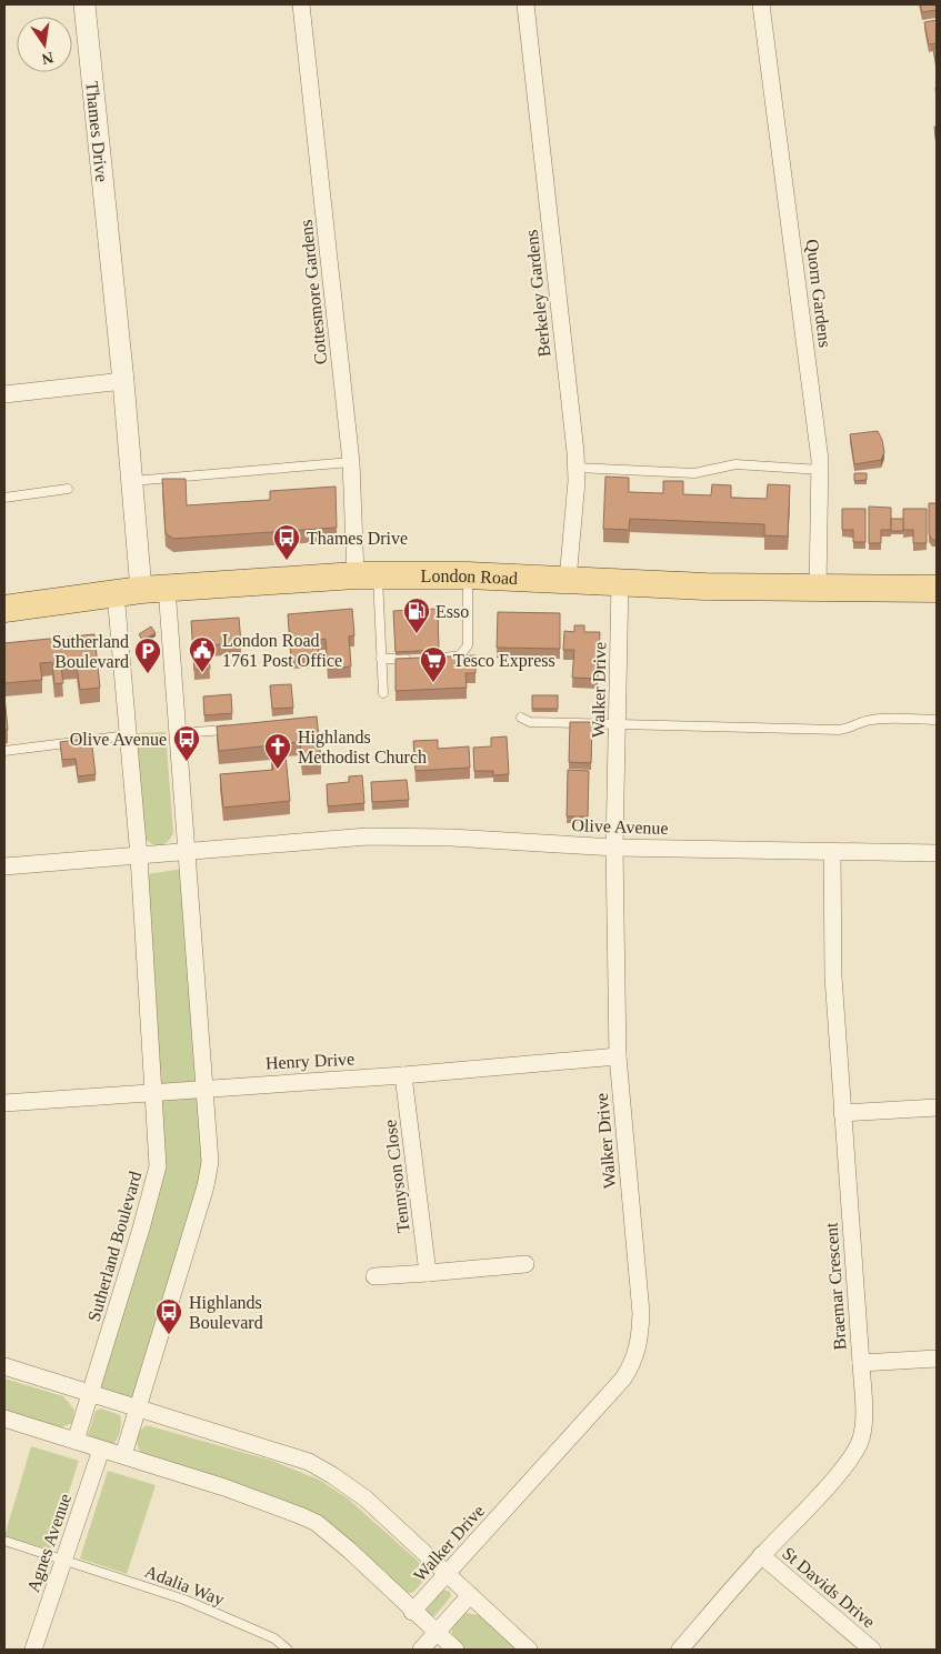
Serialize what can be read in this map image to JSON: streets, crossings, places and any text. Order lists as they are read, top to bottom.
{
  "streets": {
    "main road": ["London Road"],
    "street": [
      "Thames Drive",
      "Cottesmore Gardens",
      "Berkeley Gardens",
      "Quorn Gardens",
      "Walker Drive",
      "Olive Avenue",
      "Henry Drive",
      "Tennyson Close",
      "Sutherland Boulevard",
      "Braemar Crescent",
      "Agnes Avenue",
      "St Davids Drive"
    ],
    "lane": ["Adalia Way"]
  },
  "crossings": [
    ["Thames Drive", "London Road"],
    ["Cottesmore Gardens", "London Road"],
    ["Berkeley Gardens", "London Road"],
    ["Quorn Gardens", "London Road"],
    ["London Road", "Walker Drive"],
    ["London Road", "Sutherland Boulevard"],
    ["Walker Drive", "Olive Avenue"],
    ["Walker Drive", "Henry Drive"],
    ["Olive Avenue", "Sutherland Boulevard"],
    ["Olive Avenue", "Braemar Crescent"],
    ["Henry Drive", "Tennyson Close"],
    ["Henry Drive", "Sutherland Boulevard"],
    ["Braemar Crescent", "St Davids Drive"],
    ["Agnes Avenue", "Adalia Way"]
  ],
  "places": {
    "bus stop": ["Thames Drive", "Olive Avenue", "Highlands Boulevard"],
    "fuel station": ["Esso"],
    "public building": ["London Road 1761 Post Office"],
    "parking": ["Sutherland Boulevard"],
    "supermarket": ["Tesco Express"],
    "church": ["Highlands Methodist Church"]
  },
  "north": "bottom"
}
